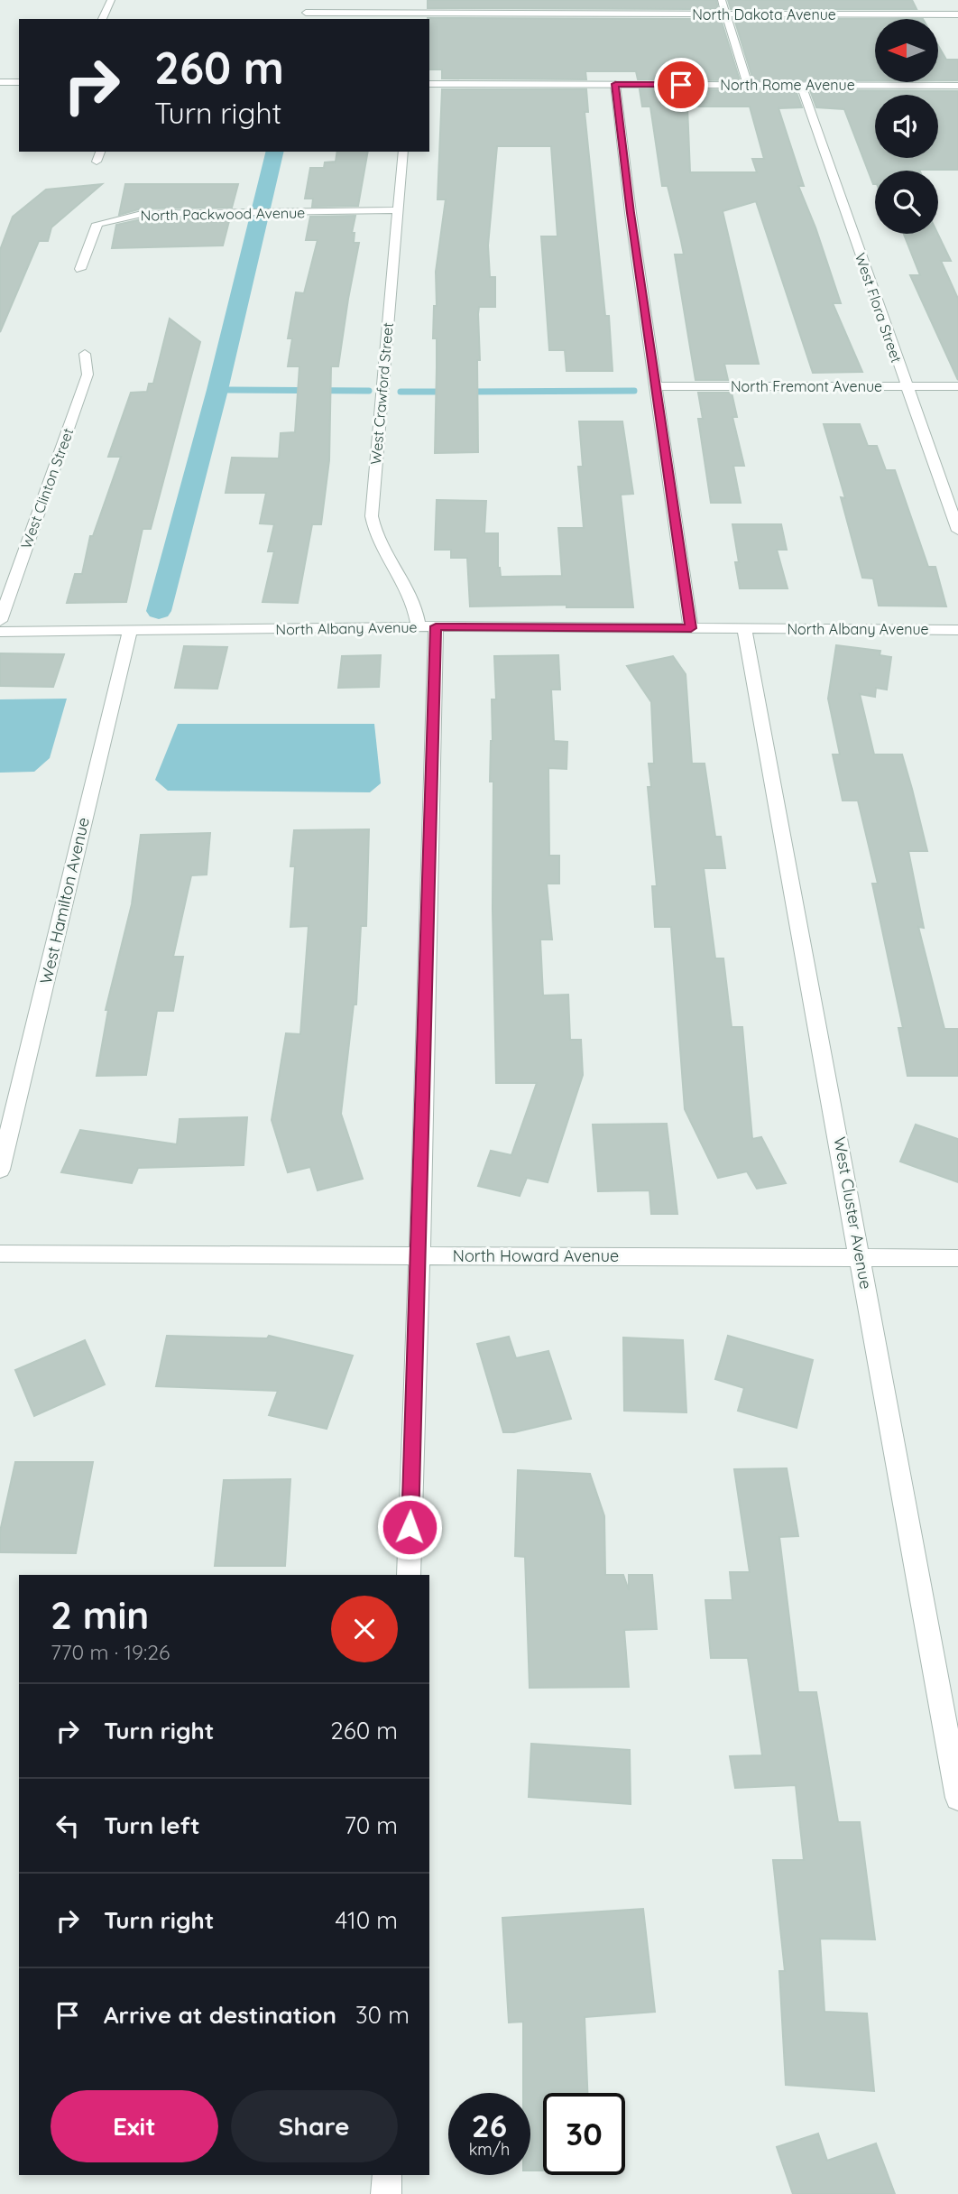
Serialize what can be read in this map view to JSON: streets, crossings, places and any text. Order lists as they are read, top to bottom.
{
  "streets": {
    "street": [
      "North Dakota Avenue",
      "North Rome Avenue",
      "North Packwood Avenue",
      "West Flora Street",
      "North Fremont Avenue",
      "West Crawford Street",
      "West Clinton Street",
      "North Albany Avenue",
      "West Hamilton Avenue",
      "West Cluster Avenue",
      "North Howard Avenue"
    ]
  },
  "crossings": [
    ["North Rome Avenue", "West Flora Street"],
    ["North Packwood Avenue", "West Crawford Street"],
    ["West Flora Street", "North Fremont Avenue"],
    ["West Crawford Street", "North Albany Avenue"],
    ["West Crawford Street", "North Howard Avenue"],
    ["North Albany Avenue", "West Hamilton Avenue"],
    ["North Albany Avenue", "West Cluster Avenue"],
    ["West Cluster Avenue", "North Howard Avenue"]
  ],
  "north": "left",
  "page": {
    "turn": ["260 m", "Turn right"],
    "heading": ["2 min", "770 m · 19:26"],
    "list": [
      {
        "name": "Turn right",
        "value": "260 m"
      },
      {
        "name": "Turn left",
        "value": "70 m"
      },
      {
        "name": "Turn right",
        "value": "410 m"
      },
      {
        "name": "Arrive at destination",
        "value": "30 m"
      }
    ],
    "buttons": ["Exit", "Share"],
    "speed": "26 km/h",
    "limit": "30"
  }
}
